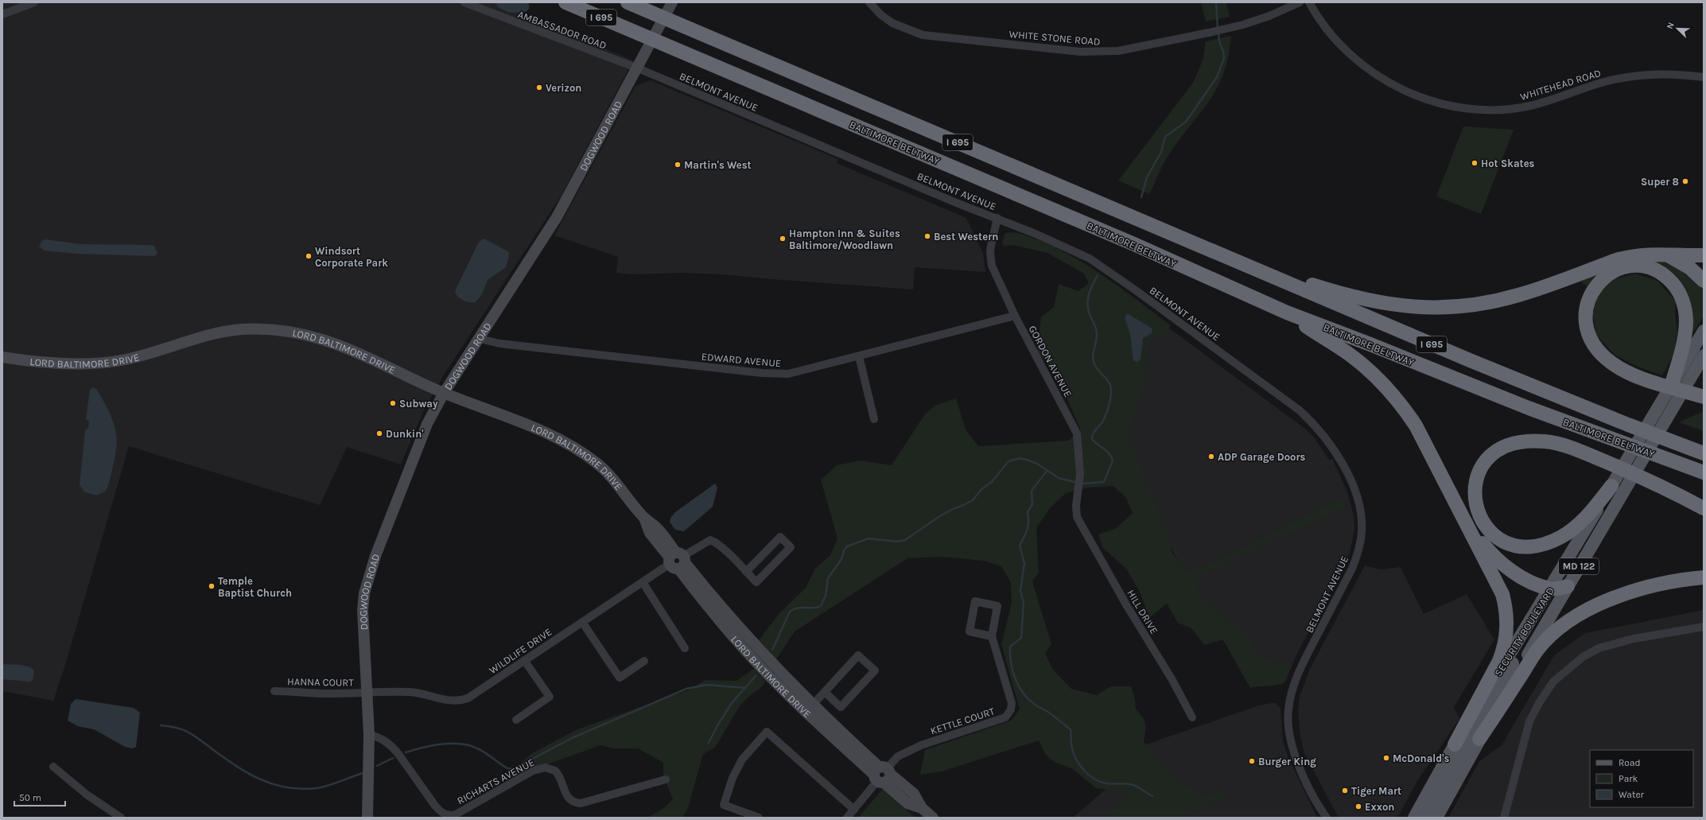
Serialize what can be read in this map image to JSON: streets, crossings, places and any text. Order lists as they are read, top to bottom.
{
  "streets": {
    "highway": ["I 695", "BALTIMORE BELTWAY"],
    "main road": [
      "DOGWOOD ROAD",
      "LORD BALTIMORE DRIVE",
      "MD 122",
      "SECURITY BOULEVARD"
    ],
    "street": [
      "AMBASSADOR ROAD",
      "WHITE STONE ROAD",
      "WHITEHEAD ROAD",
      "BELMONT AVENUE",
      "EDWARD AVENUE",
      "GORDON AVENUE",
      "HILL DRIVE",
      "WILDLIFE DRIVE",
      "HANNA COURT",
      "KETTLE COURT",
      "RICHARTS AVENUE"
    ]
  },
  "crossings": [
    ["AMBASSADOR ROAD", "BELMONT AVENUE"],
    ["AMBASSADOR ROAD", "DOGWOOD ROAD"],
    ["BELMONT AVENUE", "DOGWOOD ROAD"],
    ["BELMONT AVENUE", "GORDON AVENUE"],
    ["DOGWOOD ROAD", "LORD BALTIMORE DRIVE"],
    ["DOGWOOD ROAD", "EDWARD AVENUE"],
    ["DOGWOOD ROAD", "WILDLIFE DRIVE"],
    ["DOGWOOD ROAD", "HANNA COURT"],
    ["DOGWOOD ROAD", "RICHARTS AVENUE"],
    ["LORD BALTIMORE DRIVE", "WILDLIFE DRIVE"],
    ["LORD BALTIMORE DRIVE", "KETTLE COURT"],
    ["EDWARD AVENUE", "GORDON AVENUE"],
    ["GORDON AVENUE", "HILL DRIVE"],
    ["WILDLIFE DRIVE", "HANNA COURT"]
  ],
  "places": [
    "Verizon",
    "Hot Skates",
    "Martin's West",
    "Super 8",
    "Best Western",
    "Hampton Inn & Suites Baltimore/Woodlawn",
    "Windsort Corporate Park",
    "Subway",
    "Dunkin'",
    "ADP Garage Doors",
    "Temple Baptist Church",
    "McDonald's",
    "Burger King",
    "Tiger Mart",
    "Exxon"
  ],
  "legend": ["Road", "Park", "Water"],
  "scale_bar": "50 m",
  "north": "top left"
}
